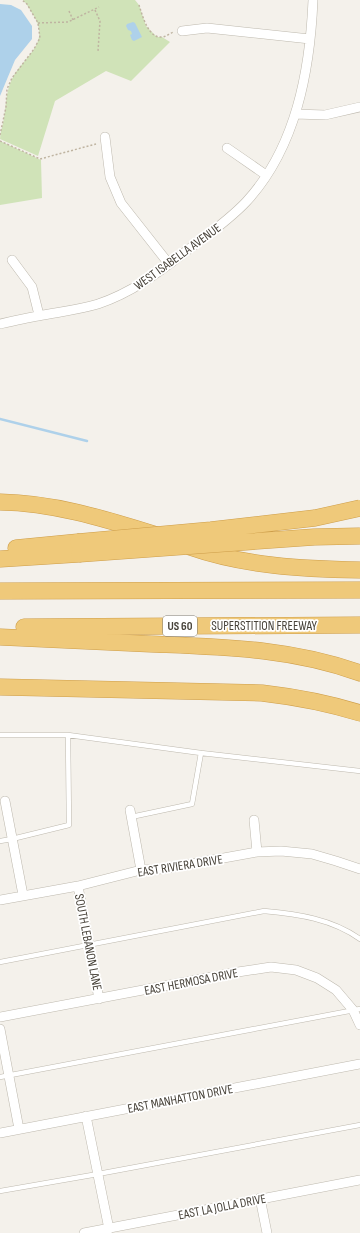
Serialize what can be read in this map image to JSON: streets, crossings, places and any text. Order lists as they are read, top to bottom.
{
  "streets": {
    "highway": ["SUPERSTITION FREEWAY", "US 60"],
    "street": [
      "WEST ISABELLA AVENUE",
      "EAST RIVIERA DRIVE",
      "SOUTH LEBANON LANE",
      "EAST HERMOSA DRIVE",
      "EAST MANHATTON DRIVE",
      "EAST LA JOLLA DRIVE"
    ]
  },
  "crossings": [
    ["EAST RIVIERA DRIVE", "SOUTH LEBANON LANE"],
    ["SOUTH LEBANON LANE", "EAST HERMOSA DRIVE"]
  ]
}
